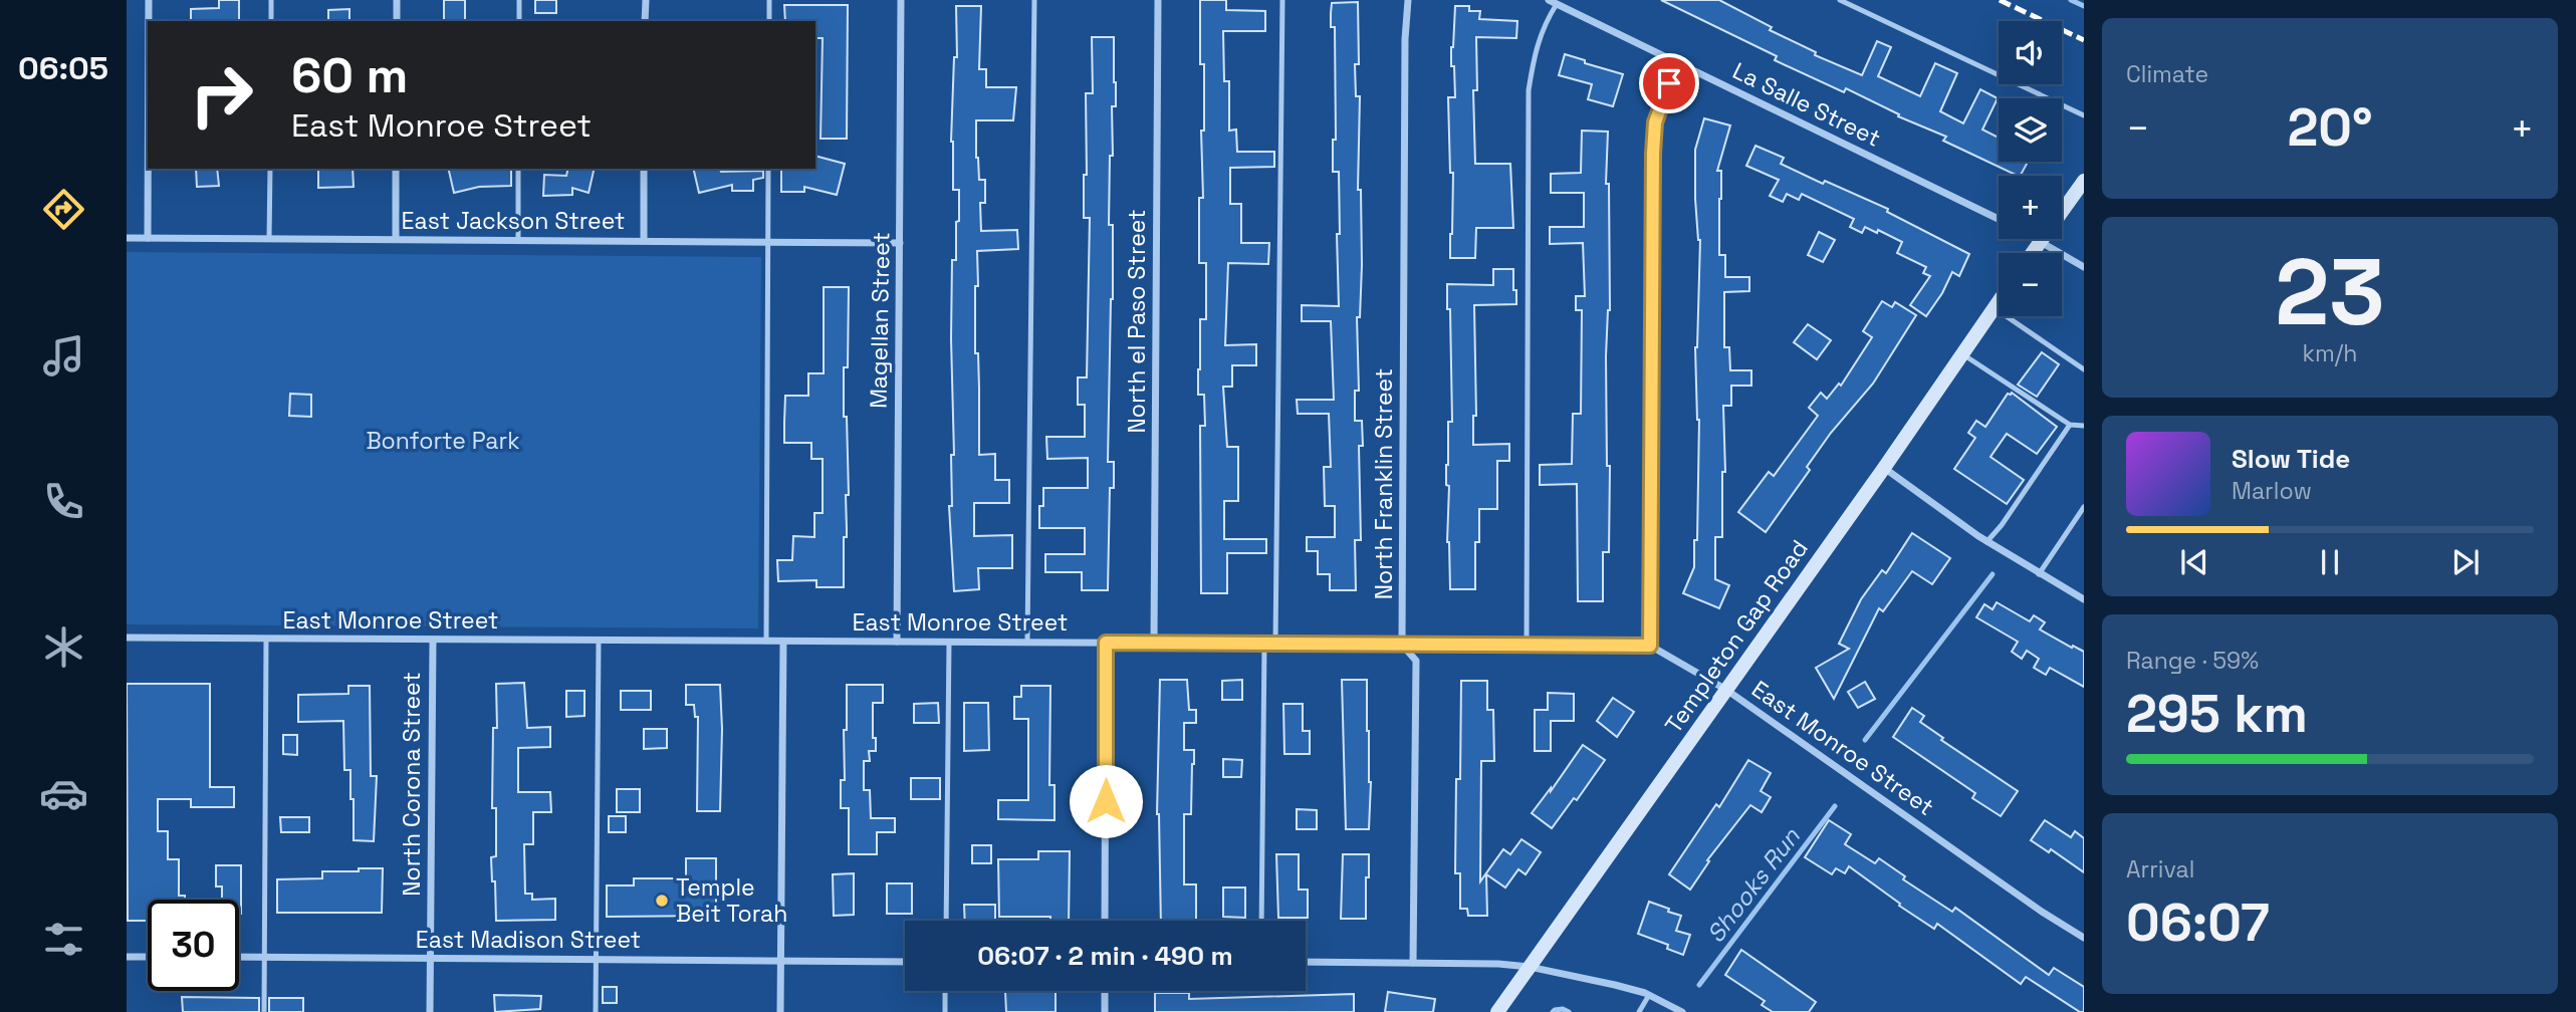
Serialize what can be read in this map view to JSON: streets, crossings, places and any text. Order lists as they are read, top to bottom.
{
  "streets": {
    "street": [
      "La Salle Street",
      "East Jackson Street",
      "Magellan Street",
      "North el Paso Street",
      "North Franklin Street",
      "East Monroe Street",
      "Templeton Gap Road",
      "North Corona Street",
      "East Madison Street"
    ]
  },
  "crossings": [
    ["East Jackson Street", "Magellan Street"],
    ["Magellan Street", "East Monroe Street"],
    ["North el Paso Street", "East Monroe Street"],
    ["North Franklin Street", "East Monroe Street"],
    ["East Monroe Street", "Templeton Gap Road"],
    ["East Monroe Street", "North Corona Street"],
    ["North Corona Street", "East Madison Street"]
  ],
  "water": ["Shooks Run"],
  "parks": ["Bonforte Park"],
  "places": ["Temple Beit Torah"],
  "page": {
    "tabs": "06:05",
    "tile": [
      "Climate",
      ["23", "km/h"],
      ["Range · 59%", "295 km"],
      ["Arrival", "06:07"]
    ],
    "map_buttons": ["+", "−"],
    "turn": ["60 m", "East Monroe Street"],
    "heat": ["−", "20°", "+"],
    "song": ["Slow Tide", "Marlow"],
    "limit": "30",
    "trip": "06:07 · 2 min · 490 m"
  }
}
